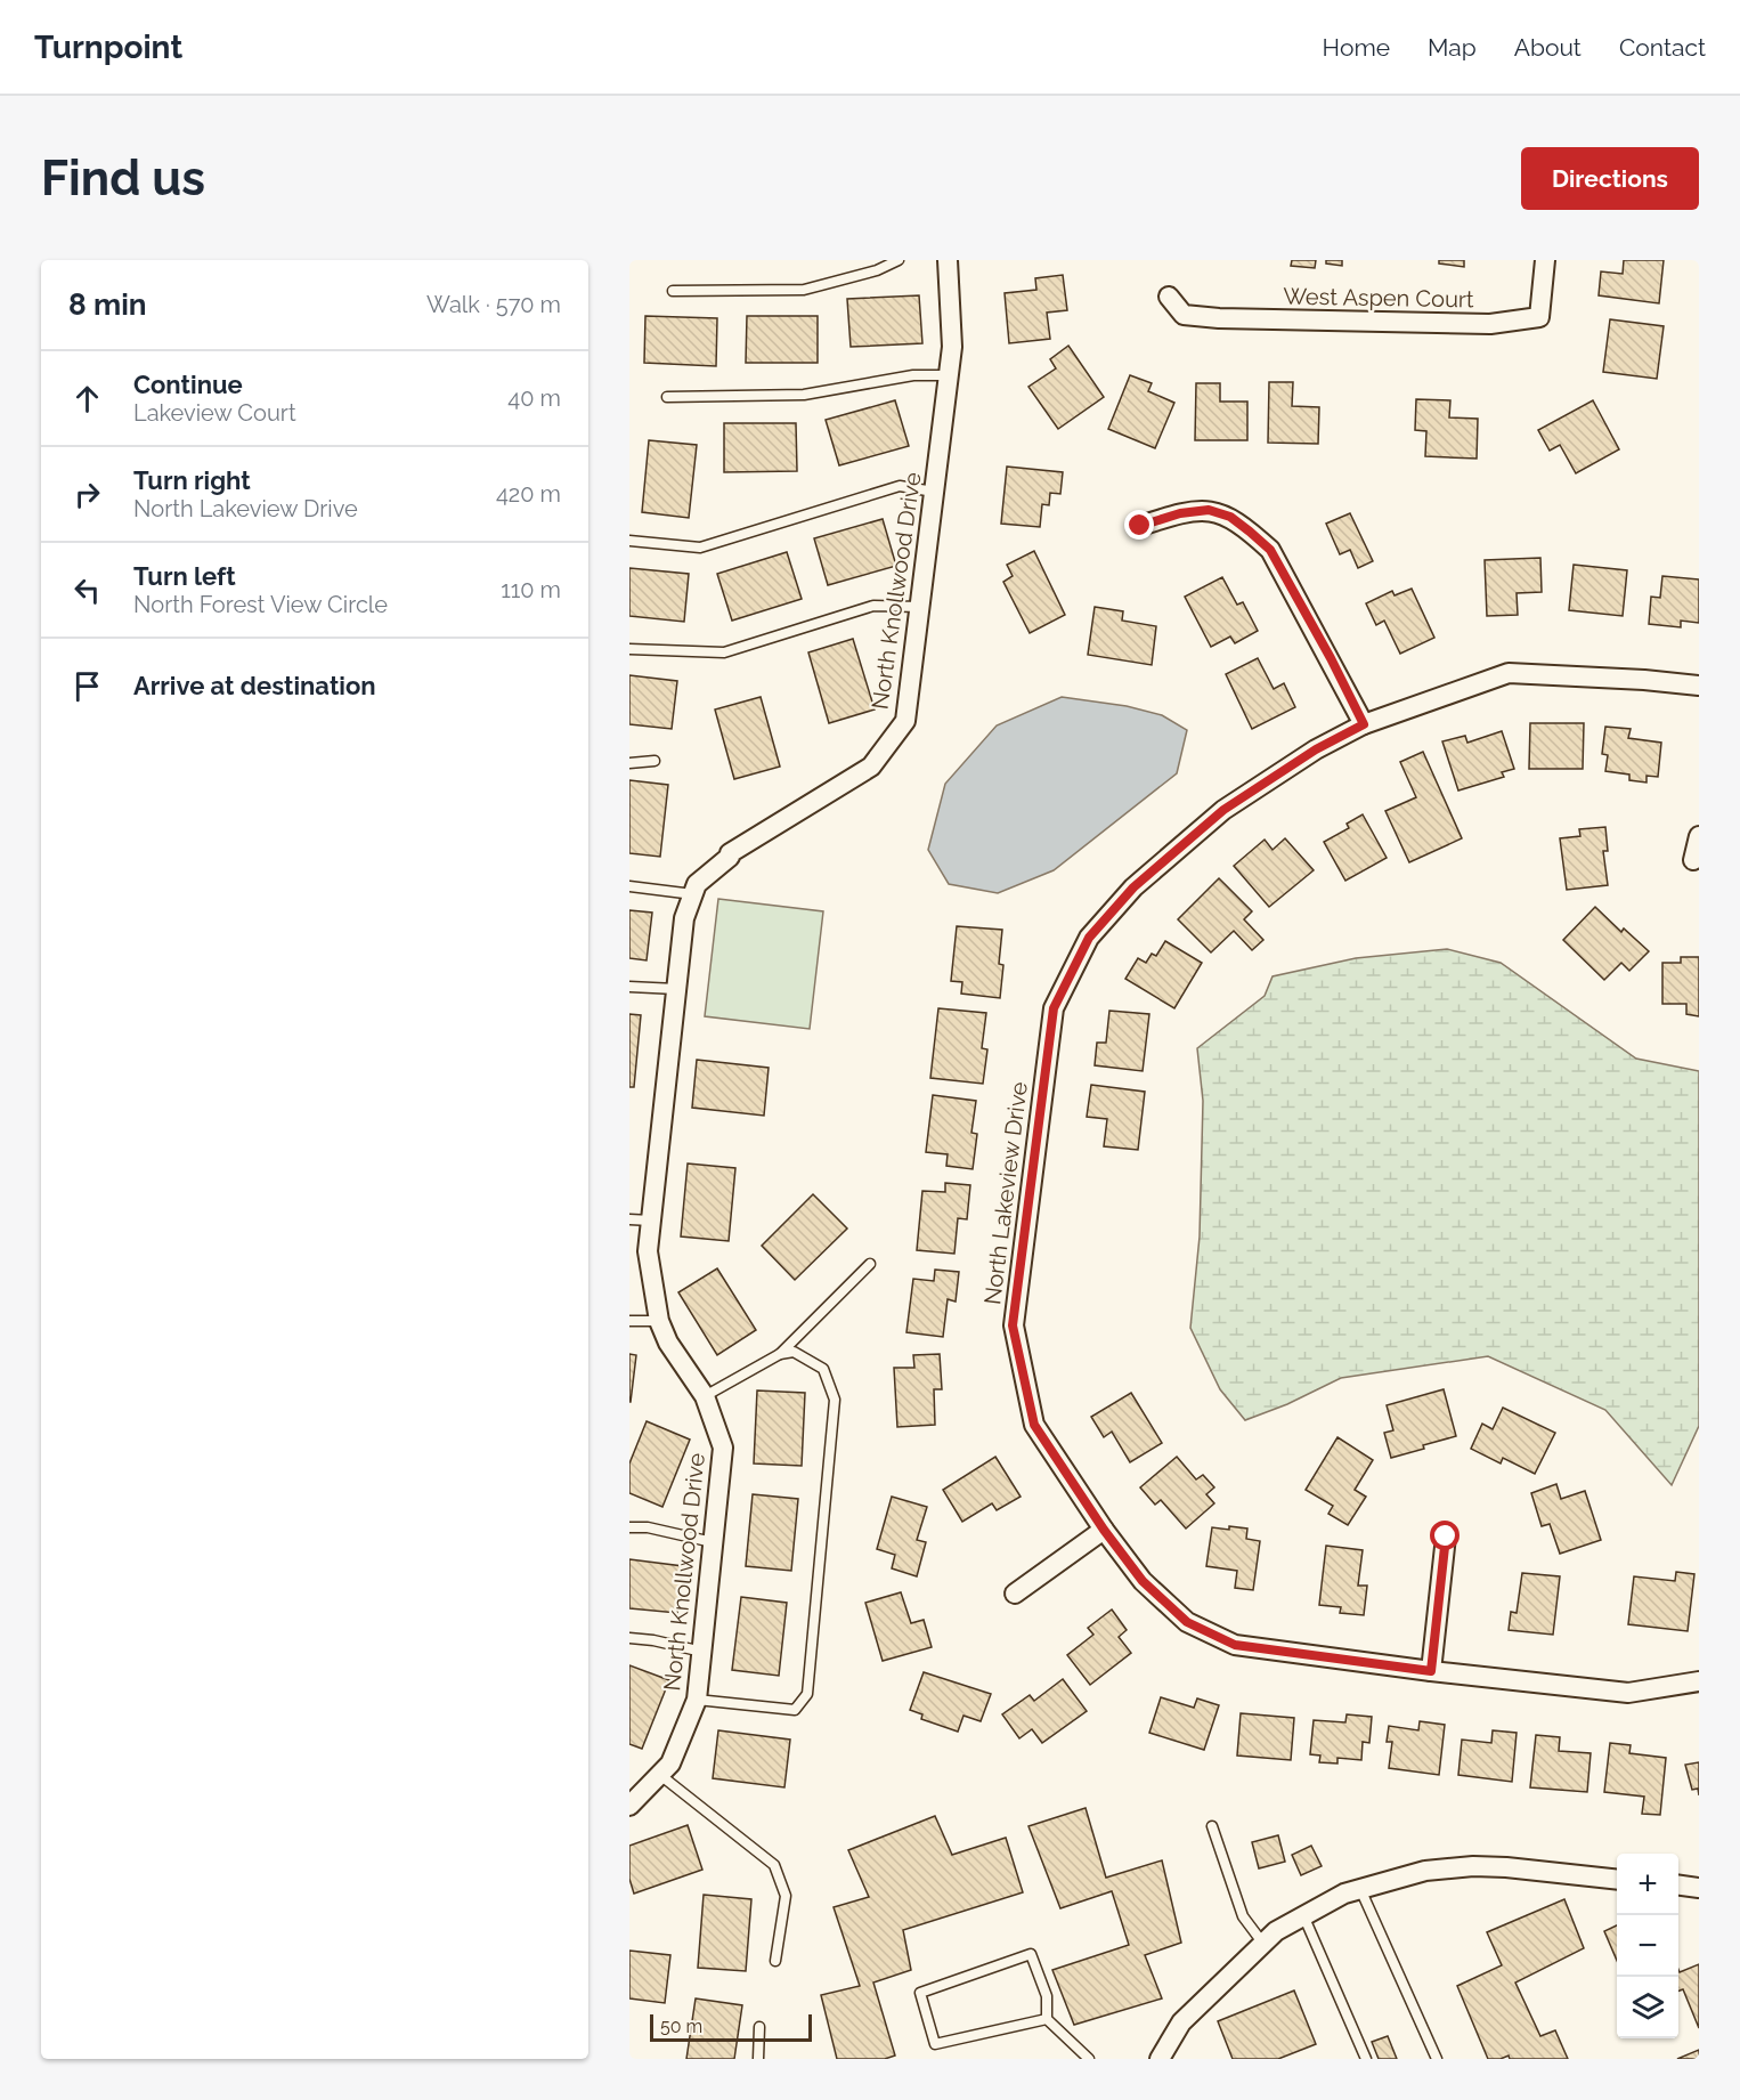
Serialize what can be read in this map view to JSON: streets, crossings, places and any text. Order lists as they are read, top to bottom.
{
  "streets": {
    "street": ["West Aspen Court", "North Knollwood Drive", "North Lakeview Drive"]
  },
  "scale_bar": "50 m",
  "page": {
    "header": "Turnpoint",
    "nav": [
      "Home",
      "Map",
      "About",
      "Contact"
    ],
    "buttons": "Directions",
    "title": "Find us",
    "heading": ["8 min", "Walk · 570 m"],
    "list": [
      ["Continue", "Lakeview Court", "40 m"],
      ["Turn right", "North Lakeview Drive", "420 m"],
      ["Turn left", "North Forest View Circle", "110 m"],
      "Arrive at destination"
    ],
    "map_buttons": ["+", "−"],
    "scale": "50 m"
  }
}
